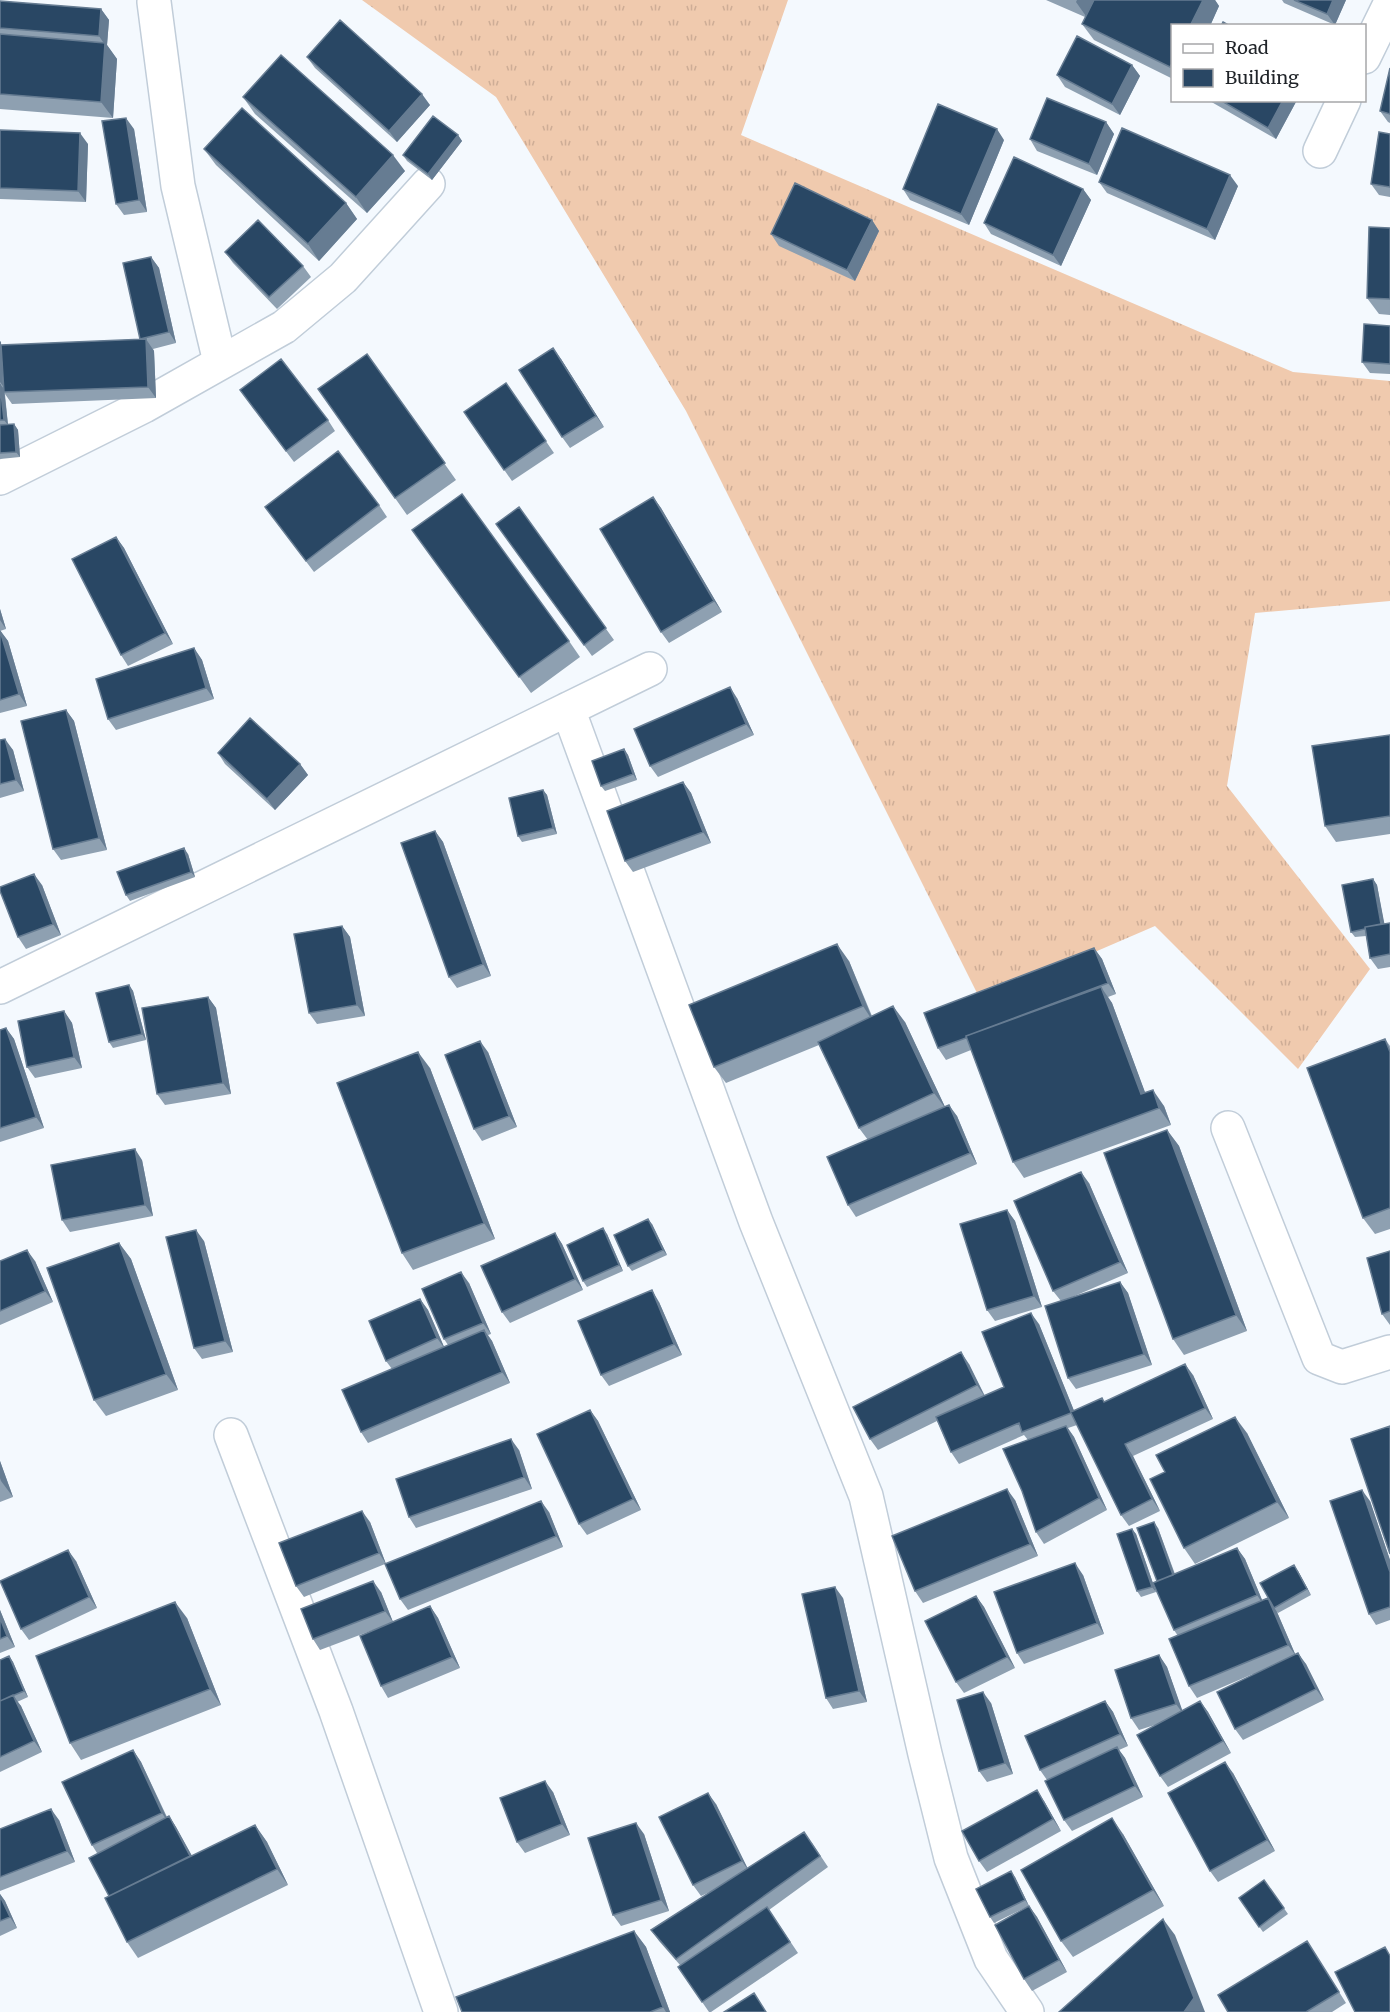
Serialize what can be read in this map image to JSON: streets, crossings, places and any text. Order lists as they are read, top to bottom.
{
  "legend": ["Road", "Building"]
}
